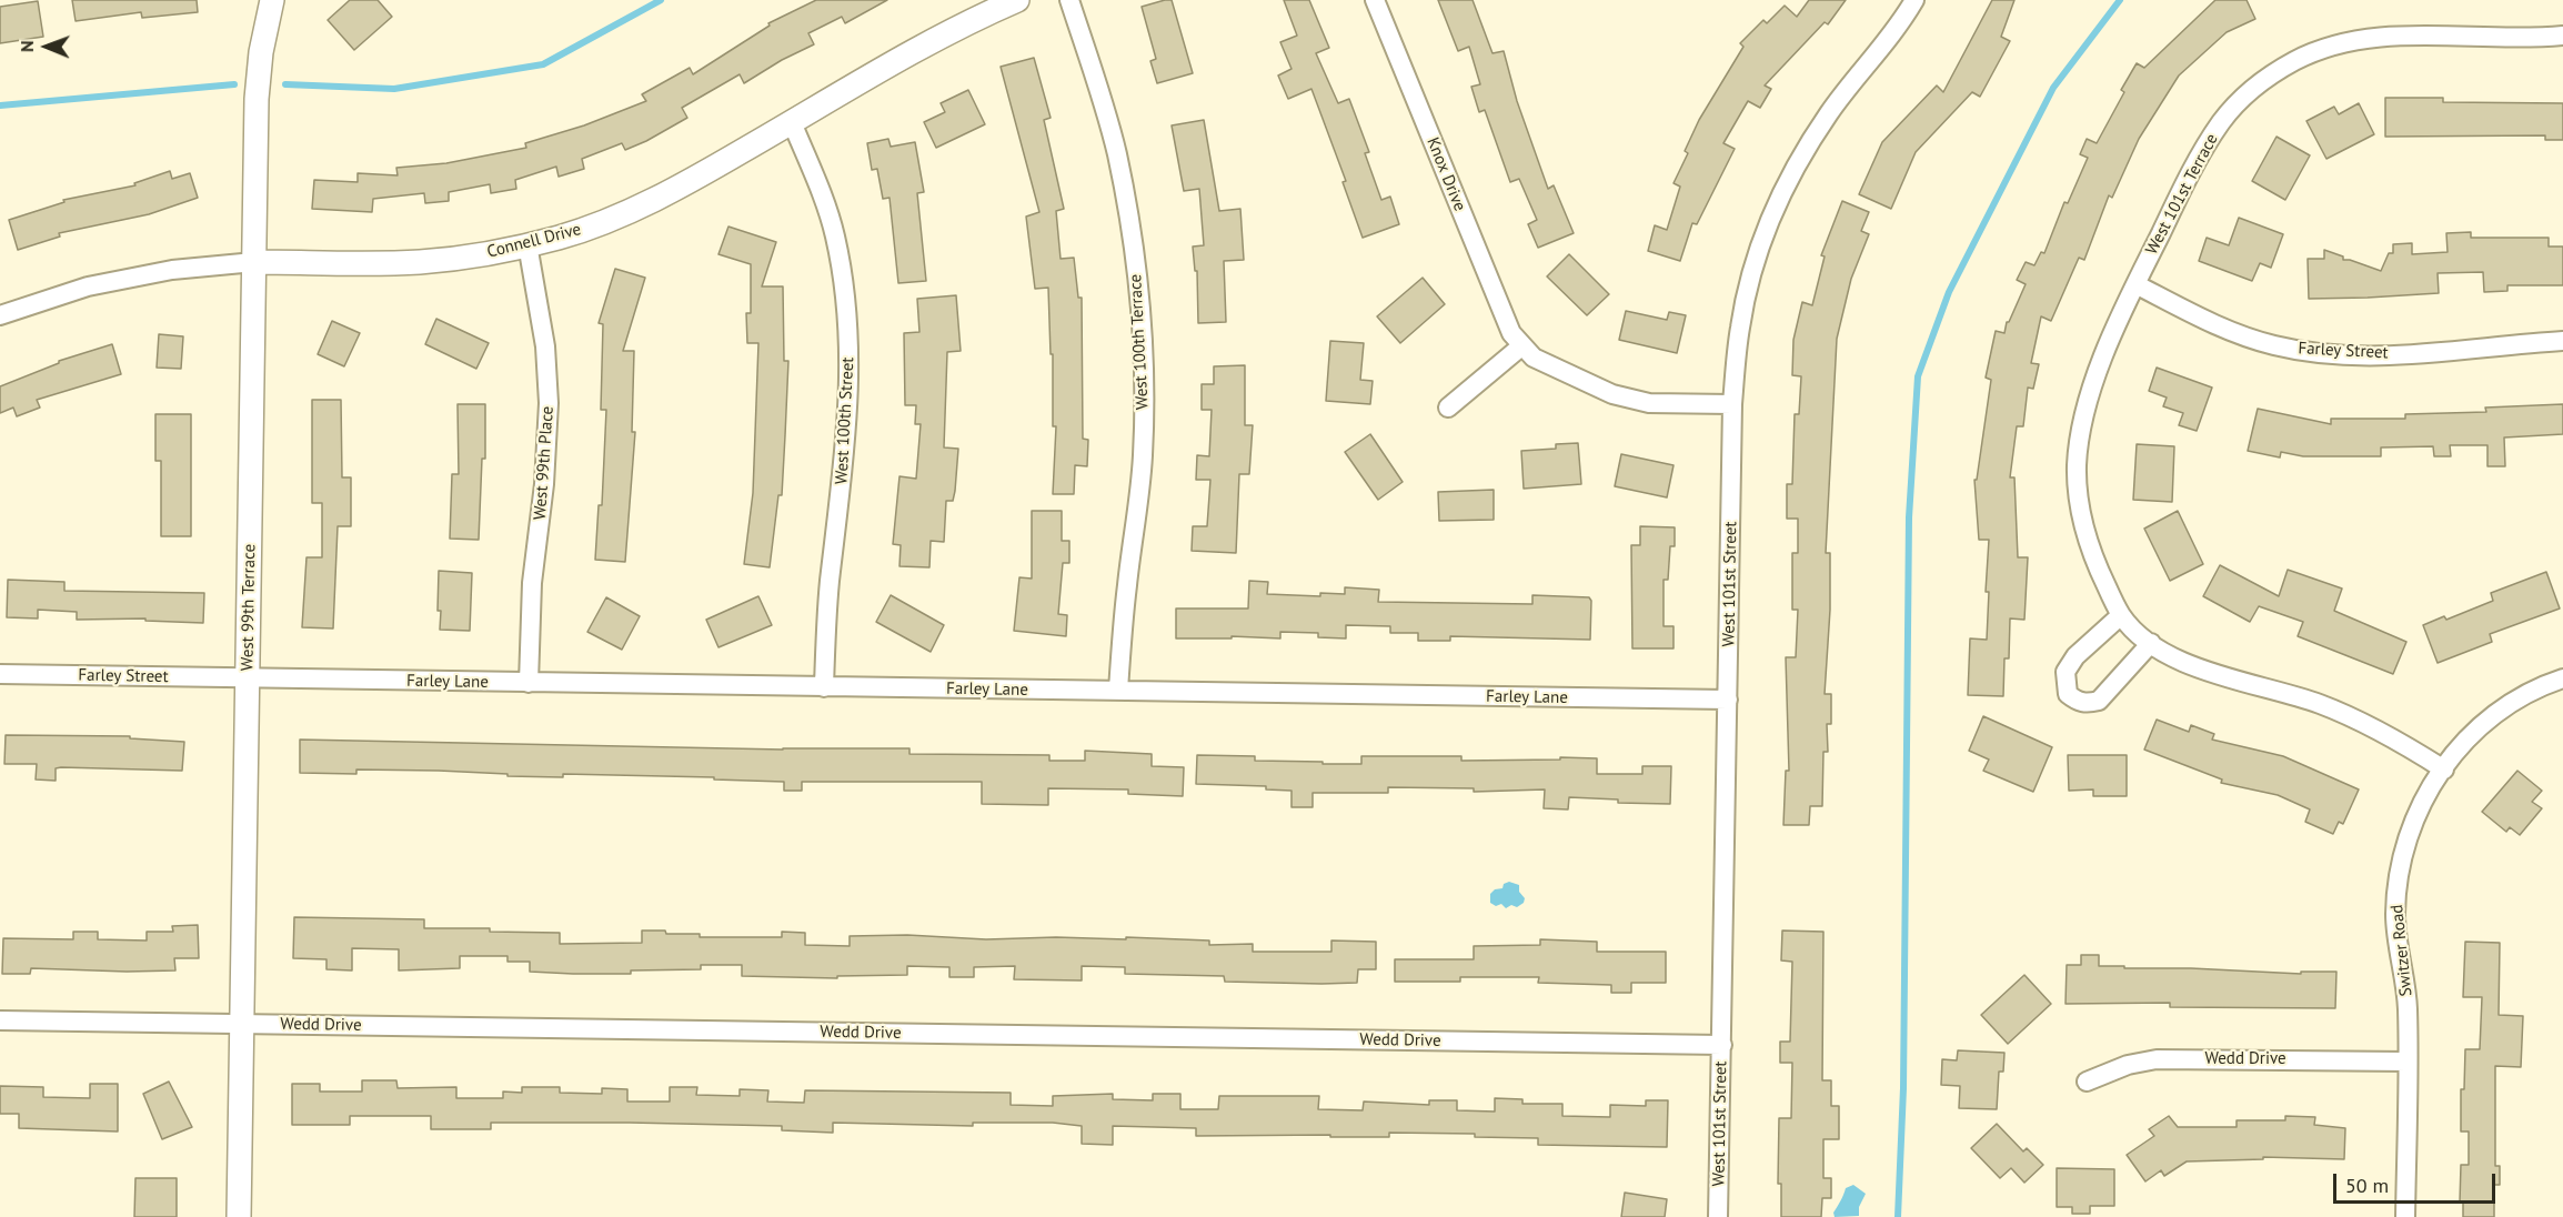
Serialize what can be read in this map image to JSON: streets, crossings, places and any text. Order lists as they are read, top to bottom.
{
  "streets": {
    "street": [
      "Knox Drive",
      "West 101st Terrace",
      "Connell Drive",
      "West 100th Terrace",
      "Farley Street",
      "West 100th Street",
      "West 99th Place",
      "West 101st Street",
      "West 99th Terrace",
      "Farley Lane",
      "Switzer Road",
      "Wedd Drive"
    ]
  },
  "crossings": [
    ["Knox Drive", "West 101st Street"],
    ["West 101st Terrace", "Farley Street"],
    ["West 101st Terrace", "Switzer Road"],
    ["Connell Drive", "West 100th Street"],
    ["Connell Drive", "West 99th Place"],
    ["Connell Drive", "West 99th Terrace"],
    ["West 100th Terrace", "Farley Lane"],
    ["Farley Street", "West 99th Terrace"],
    ["Farley Street", "Farley Lane"],
    ["West 100th Street", "Farley Lane"],
    ["West 99th Place", "Farley Lane"],
    ["West 101st Street", "Farley Lane"],
    ["West 101st Street", "Wedd Drive"],
    ["West 99th Terrace", "Farley Lane"],
    ["West 99th Terrace", "Wedd Drive"],
    ["Switzer Road", "Wedd Drive"]
  ],
  "scale_bar": "50 m",
  "north": "left"
}
